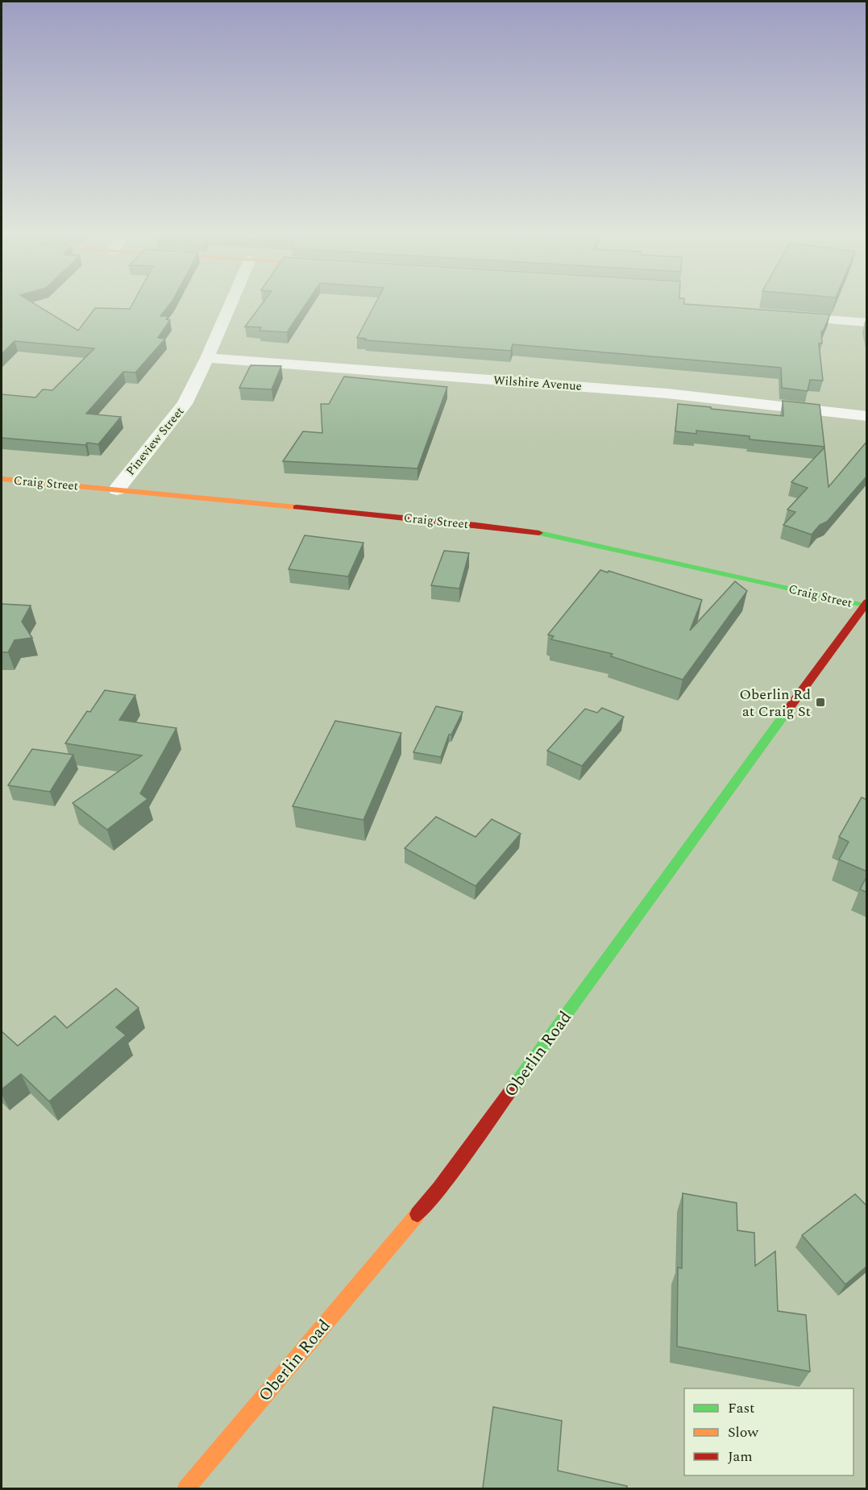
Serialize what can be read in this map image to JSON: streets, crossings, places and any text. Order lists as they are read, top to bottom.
{
  "streets": {
    "street": [
      "Wilshire Avenue",
      "Pineview Street",
      "Craig Street",
      "Oberlin Road"
    ]
  },
  "crossings": [
    ["Wilshire Avenue", "Pineview Street"],
    ["Pineview Street", "Craig Street"],
    ["Craig Street", "Oberlin Road"]
  ],
  "places": {
    "transit": ["Oberlin Rd at Craig St"]
  },
  "legend": ["Fast", "Slow", "Jam"]
}
